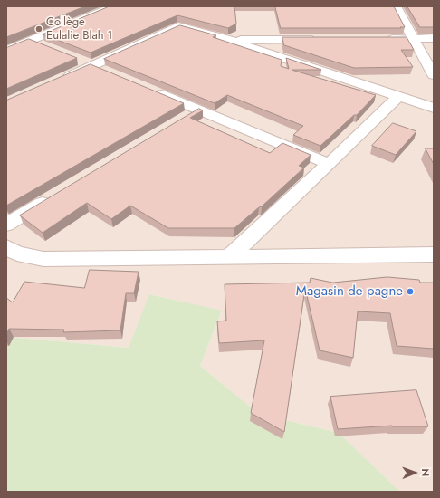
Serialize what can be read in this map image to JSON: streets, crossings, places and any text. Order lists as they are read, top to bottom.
{
  "places": ["Collège Eulalie Blah 1", "Magasin de pagne"],
  "north": "right"
}
